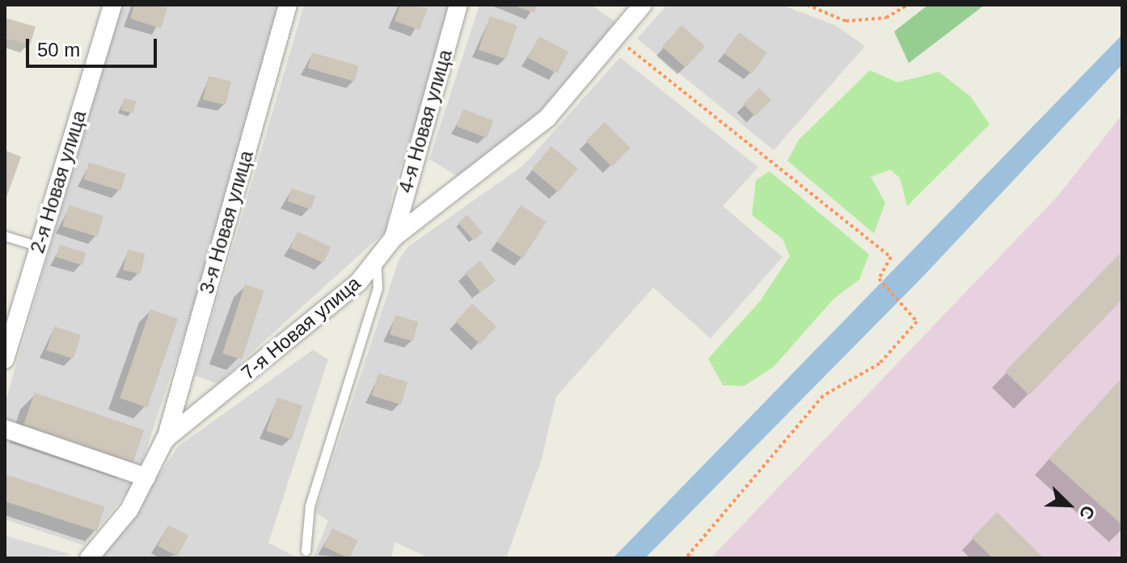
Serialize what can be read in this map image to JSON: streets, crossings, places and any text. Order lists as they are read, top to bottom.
{
  "streets": {
    "street": [
      "4-я Новая улица",
      "2-я Новая улица",
      "3-я Новая улица",
      "7-я Новая улица"
    ]
  },
  "crossings": [
    ["4-я Новая улица", "7-я Новая улица"],
    ["3-я Новая улица", "7-я Новая улица"]
  ],
  "scale_bar": "50 m",
  "north": "bottom right"
}
